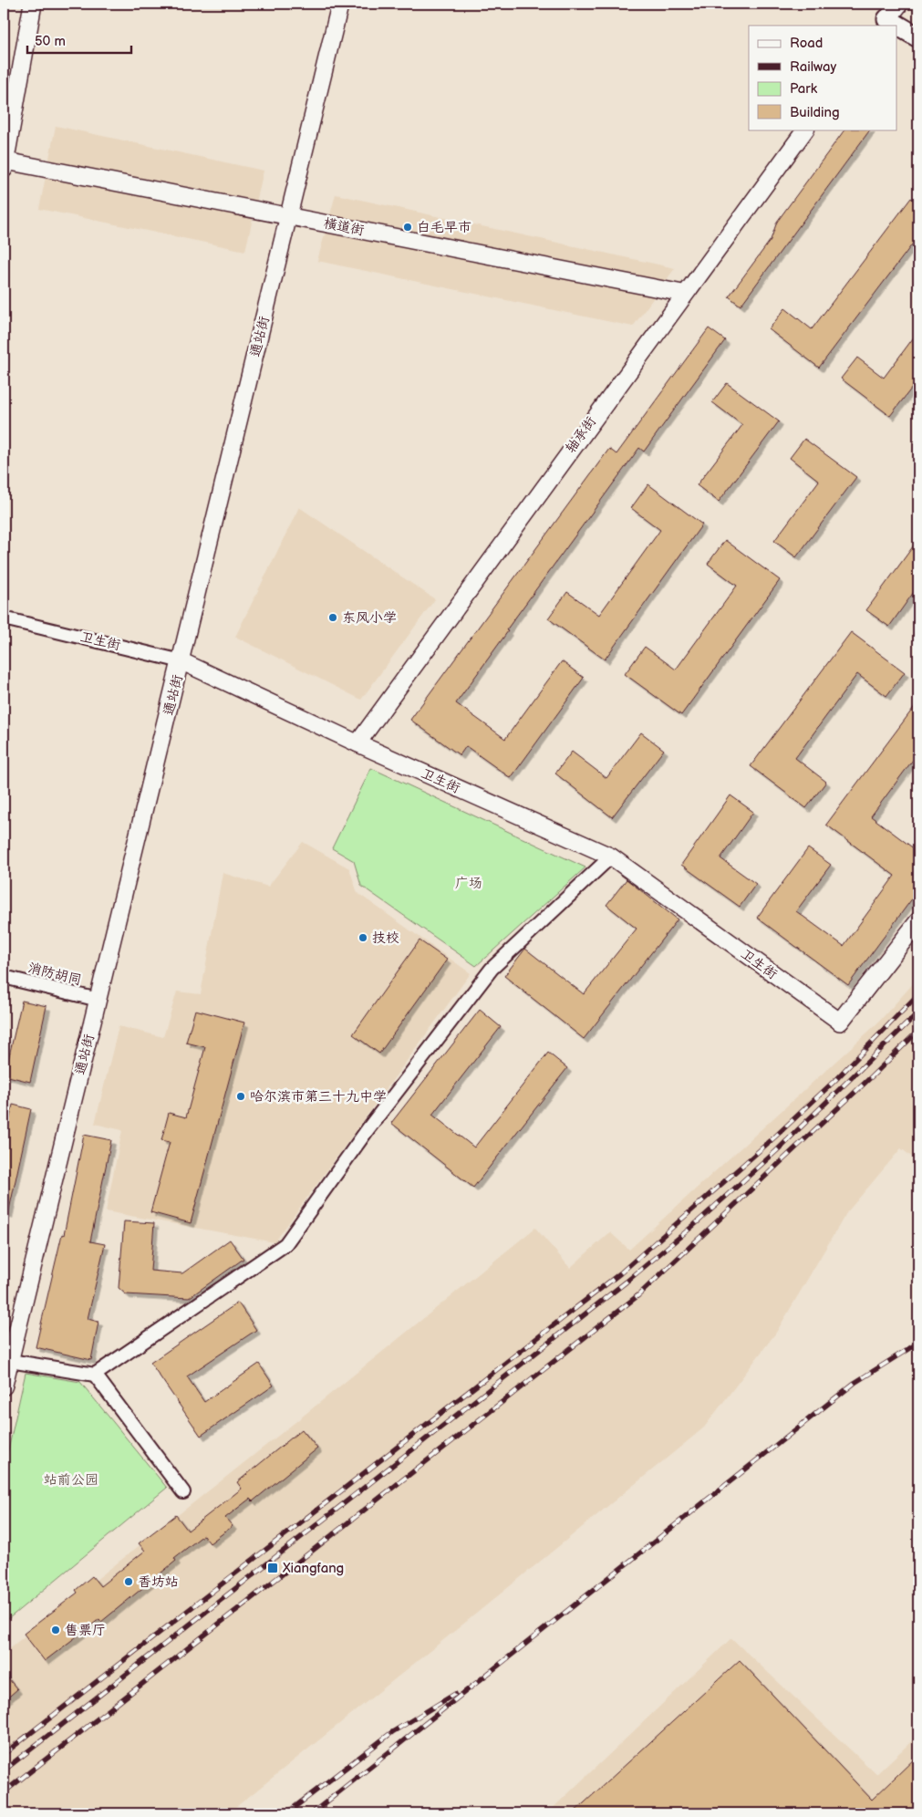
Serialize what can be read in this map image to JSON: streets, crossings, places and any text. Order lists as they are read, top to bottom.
{
  "streets": {
    "street": [
      "横道街",
      "通站街",
      "轴承街",
      "卫生街",
      "消防胡同"
    ]
  },
  "crossings": [
    ["横道街", "通站街"],
    ["横道街", "轴承街"],
    ["通站街", "卫生街"],
    ["通站街", "消防胡同"],
    ["轴承街", "卫生街"]
  ],
  "parks": ["广场", "站前公园"],
  "places": {
    "other": [
      "白毛早市",
      "东风小学",
      "技校",
      "哈尔滨市第三十九中学",
      "香坊站",
      "售票厅"
    ],
    "transit": ["Xiangfang"]
  },
  "legend": [
    "Road",
    "Railway",
    "Park",
    "Building"
  ],
  "scale_bar": "50 m"
}
